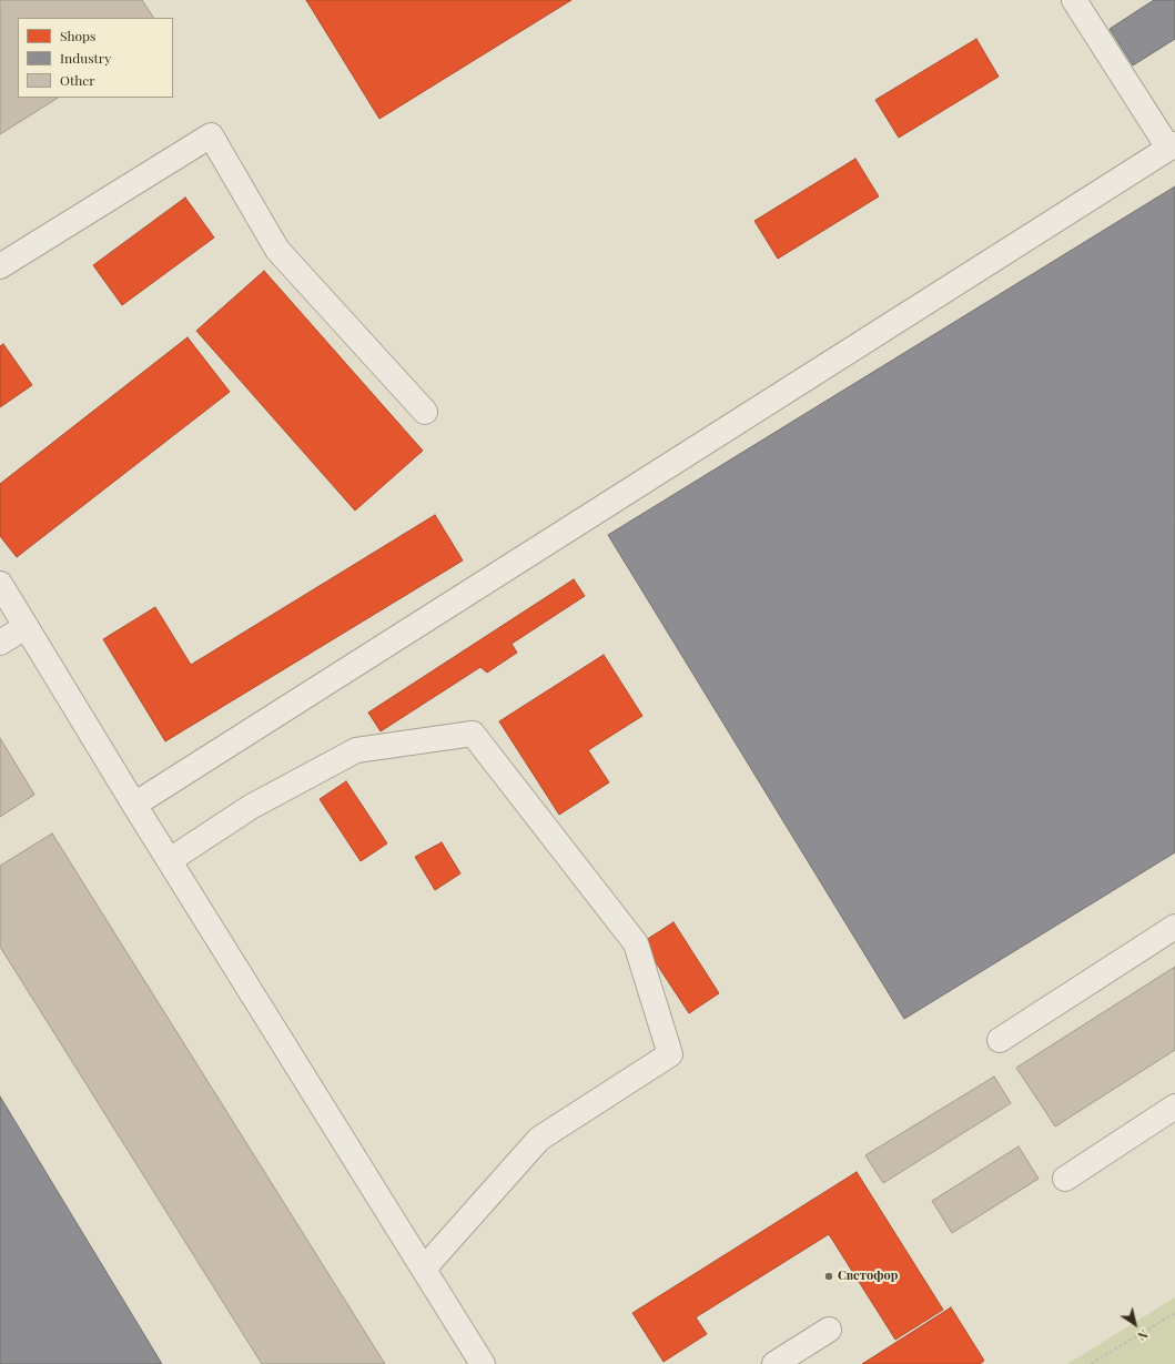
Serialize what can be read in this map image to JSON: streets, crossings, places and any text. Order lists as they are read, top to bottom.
{
  "places": ["Светофор"],
  "legend": ["Shops", "Industry", "Other"],
  "north": "bottom right"
}
